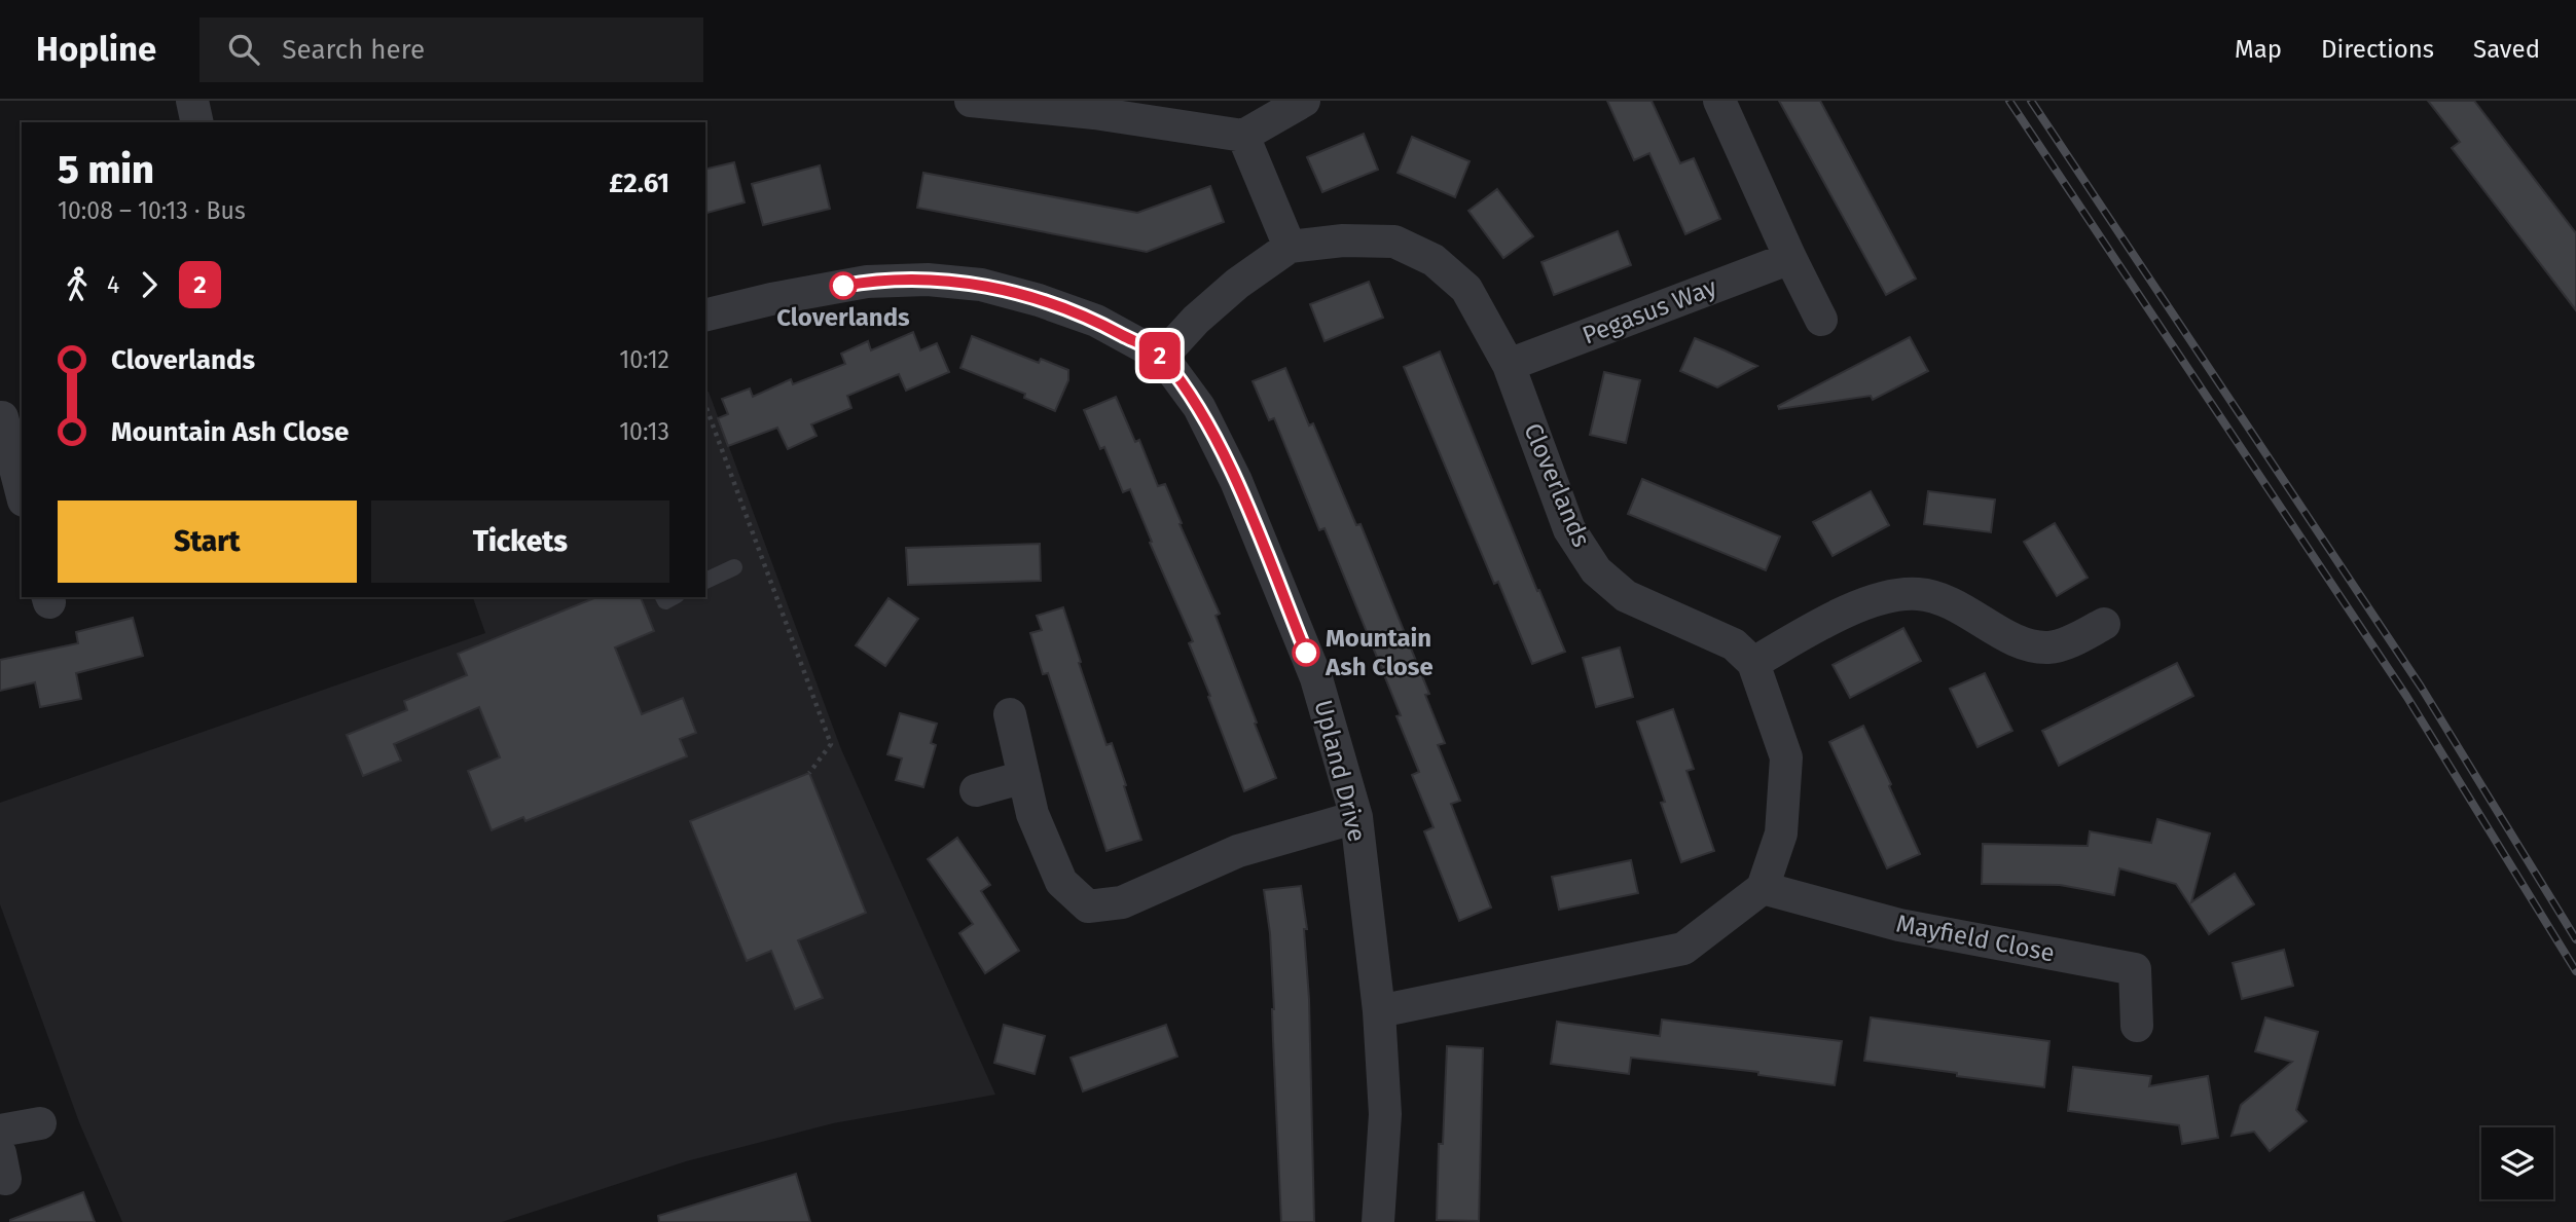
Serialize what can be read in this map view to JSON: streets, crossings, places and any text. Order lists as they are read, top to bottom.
{
  "streets": {
    "street": [
      "Pegasus Way",
      "Cloverlands",
      "Upland Drive",
      "Mayfield Close"
    ]
  },
  "crossings": [
    ["Pegasus Way", "Cloverlands"],
    ["Cloverlands", "Upland Drive"],
    ["Cloverlands", "Mayfield Close"]
  ],
  "places": ["Cloverlands", "Mountain Ash Close"],
  "lines": ["bus line 2"],
  "page": {
    "header": "Hopline",
    "search": "Search here",
    "nav": ["Map", "Directions", "Saved"],
    "on_map": "2",
    "heading": ["5 min", "10:08 – 10:13 · Bus", "£2.61"],
    "legs": ["4", "2"],
    "list": [
      {
        "name": "Cloverlands",
        "value": "10:12"
      },
      {
        "name": "Mountain Ash Close",
        "value": "10:13"
      }
    ],
    "buttons": ["Start", "Tickets"]
  }
}
